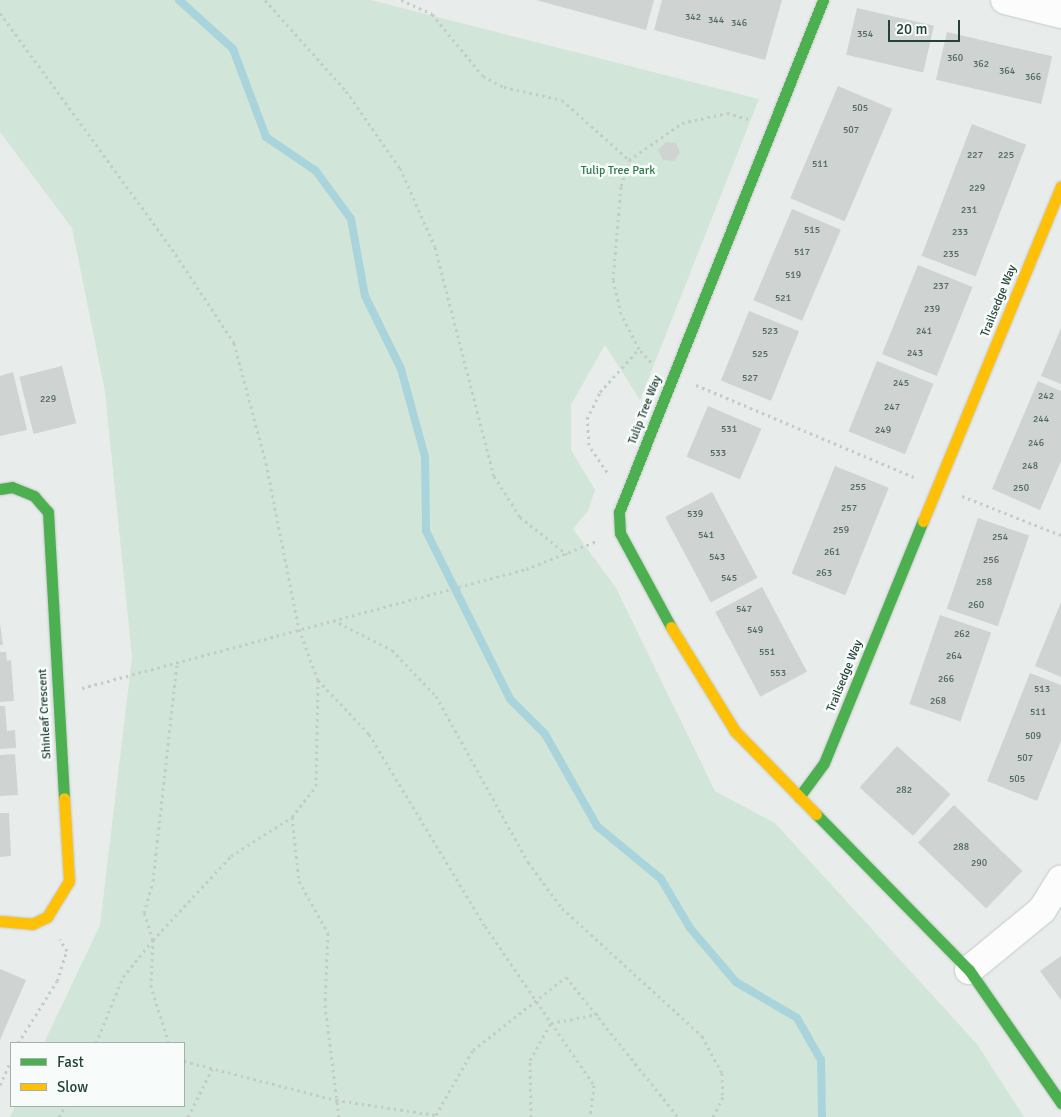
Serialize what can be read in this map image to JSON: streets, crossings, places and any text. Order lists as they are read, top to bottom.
{
  "streets": {
    "street": ["Trailsedge Way", "Tulip Tree Way", "Shinleaf Crescent"]
  },
  "parks": ["Tulip Tree Park"],
  "house_numbers": [
    "342",
    "344",
    "346",
    "354",
    "360",
    "362",
    "364",
    "366",
    "505",
    "507",
    "227",
    "225",
    "511",
    "229",
    "231",
    "515",
    "233",
    "517",
    "235",
    "519",
    "237",
    "521",
    "239",
    "523",
    "241",
    "243",
    "525",
    "527",
    "245",
    "242",
    "229",
    "247",
    "244",
    "531",
    "249",
    "246",
    "533",
    "248",
    "255",
    "250",
    "257",
    "539",
    "259",
    "541",
    "254",
    "261",
    "543",
    "256",
    "263",
    "545",
    "258",
    "260",
    "547",
    "549",
    "262",
    "551",
    "264",
    "553",
    "266",
    "513",
    "268",
    "511",
    "509",
    "507",
    "505",
    "282",
    "288",
    "290"
  ],
  "legend": ["Fast", "Slow"],
  "scale_bar": "20 m"
}
